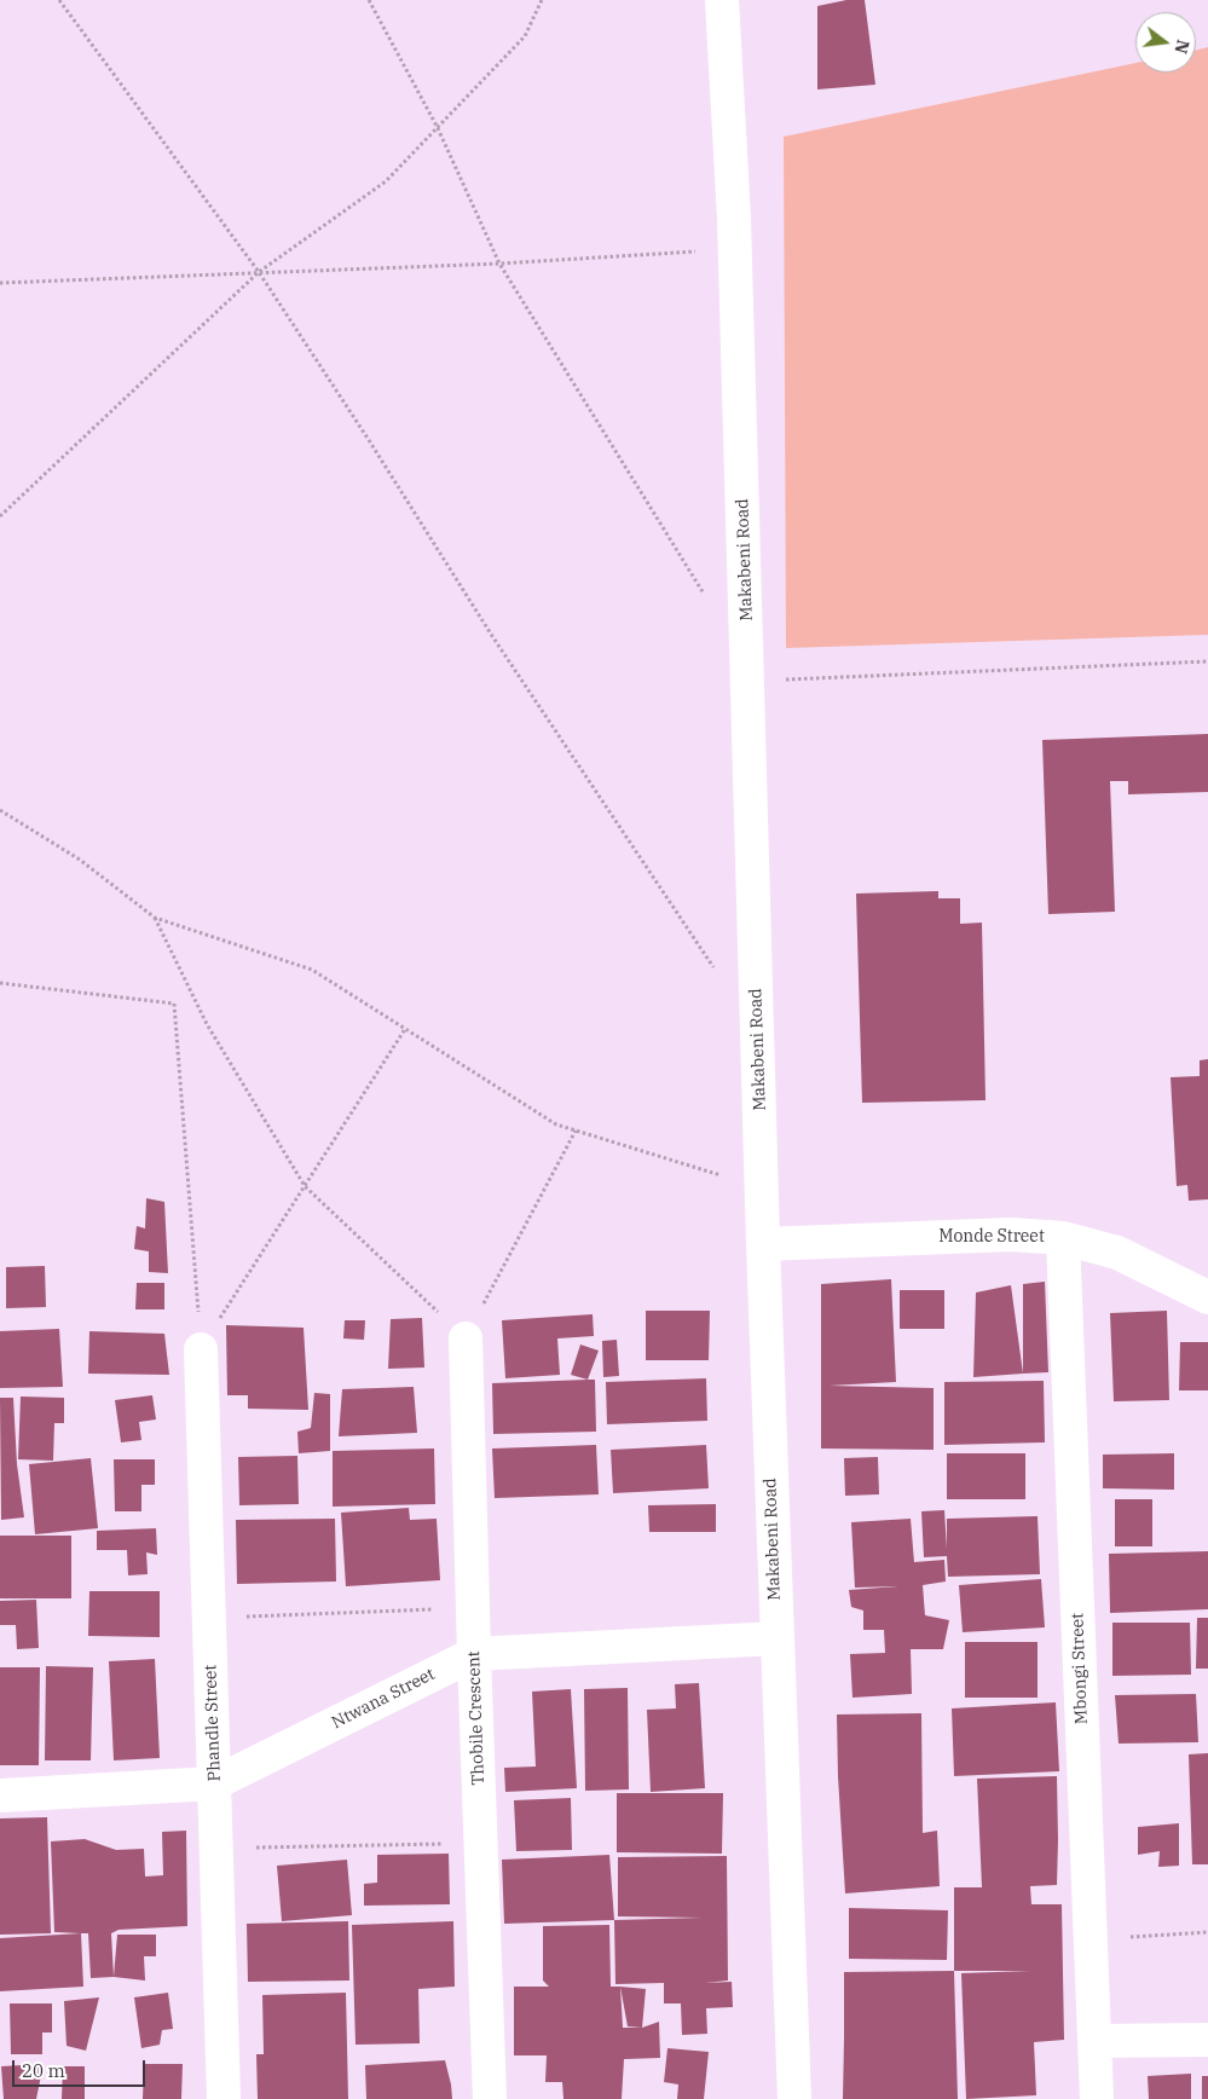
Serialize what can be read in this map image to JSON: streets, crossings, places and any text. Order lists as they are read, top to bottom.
{
  "streets": {
    "street": [
      "Makabeni Road",
      "Monde Street",
      "Mbongi Street",
      "Ntwana Street",
      "Thobile Crescent",
      "Phandle Street"
    ]
  },
  "crossings": [
    ["Makabeni Road", "Monde Street"],
    ["Makabeni Road", "Ntwana Street"],
    ["Monde Street", "Mbongi Street"],
    ["Ntwana Street", "Thobile Crescent"],
    ["Ntwana Street", "Phandle Street"]
  ],
  "scale_bar": "20 m",
  "north": "right"
}
